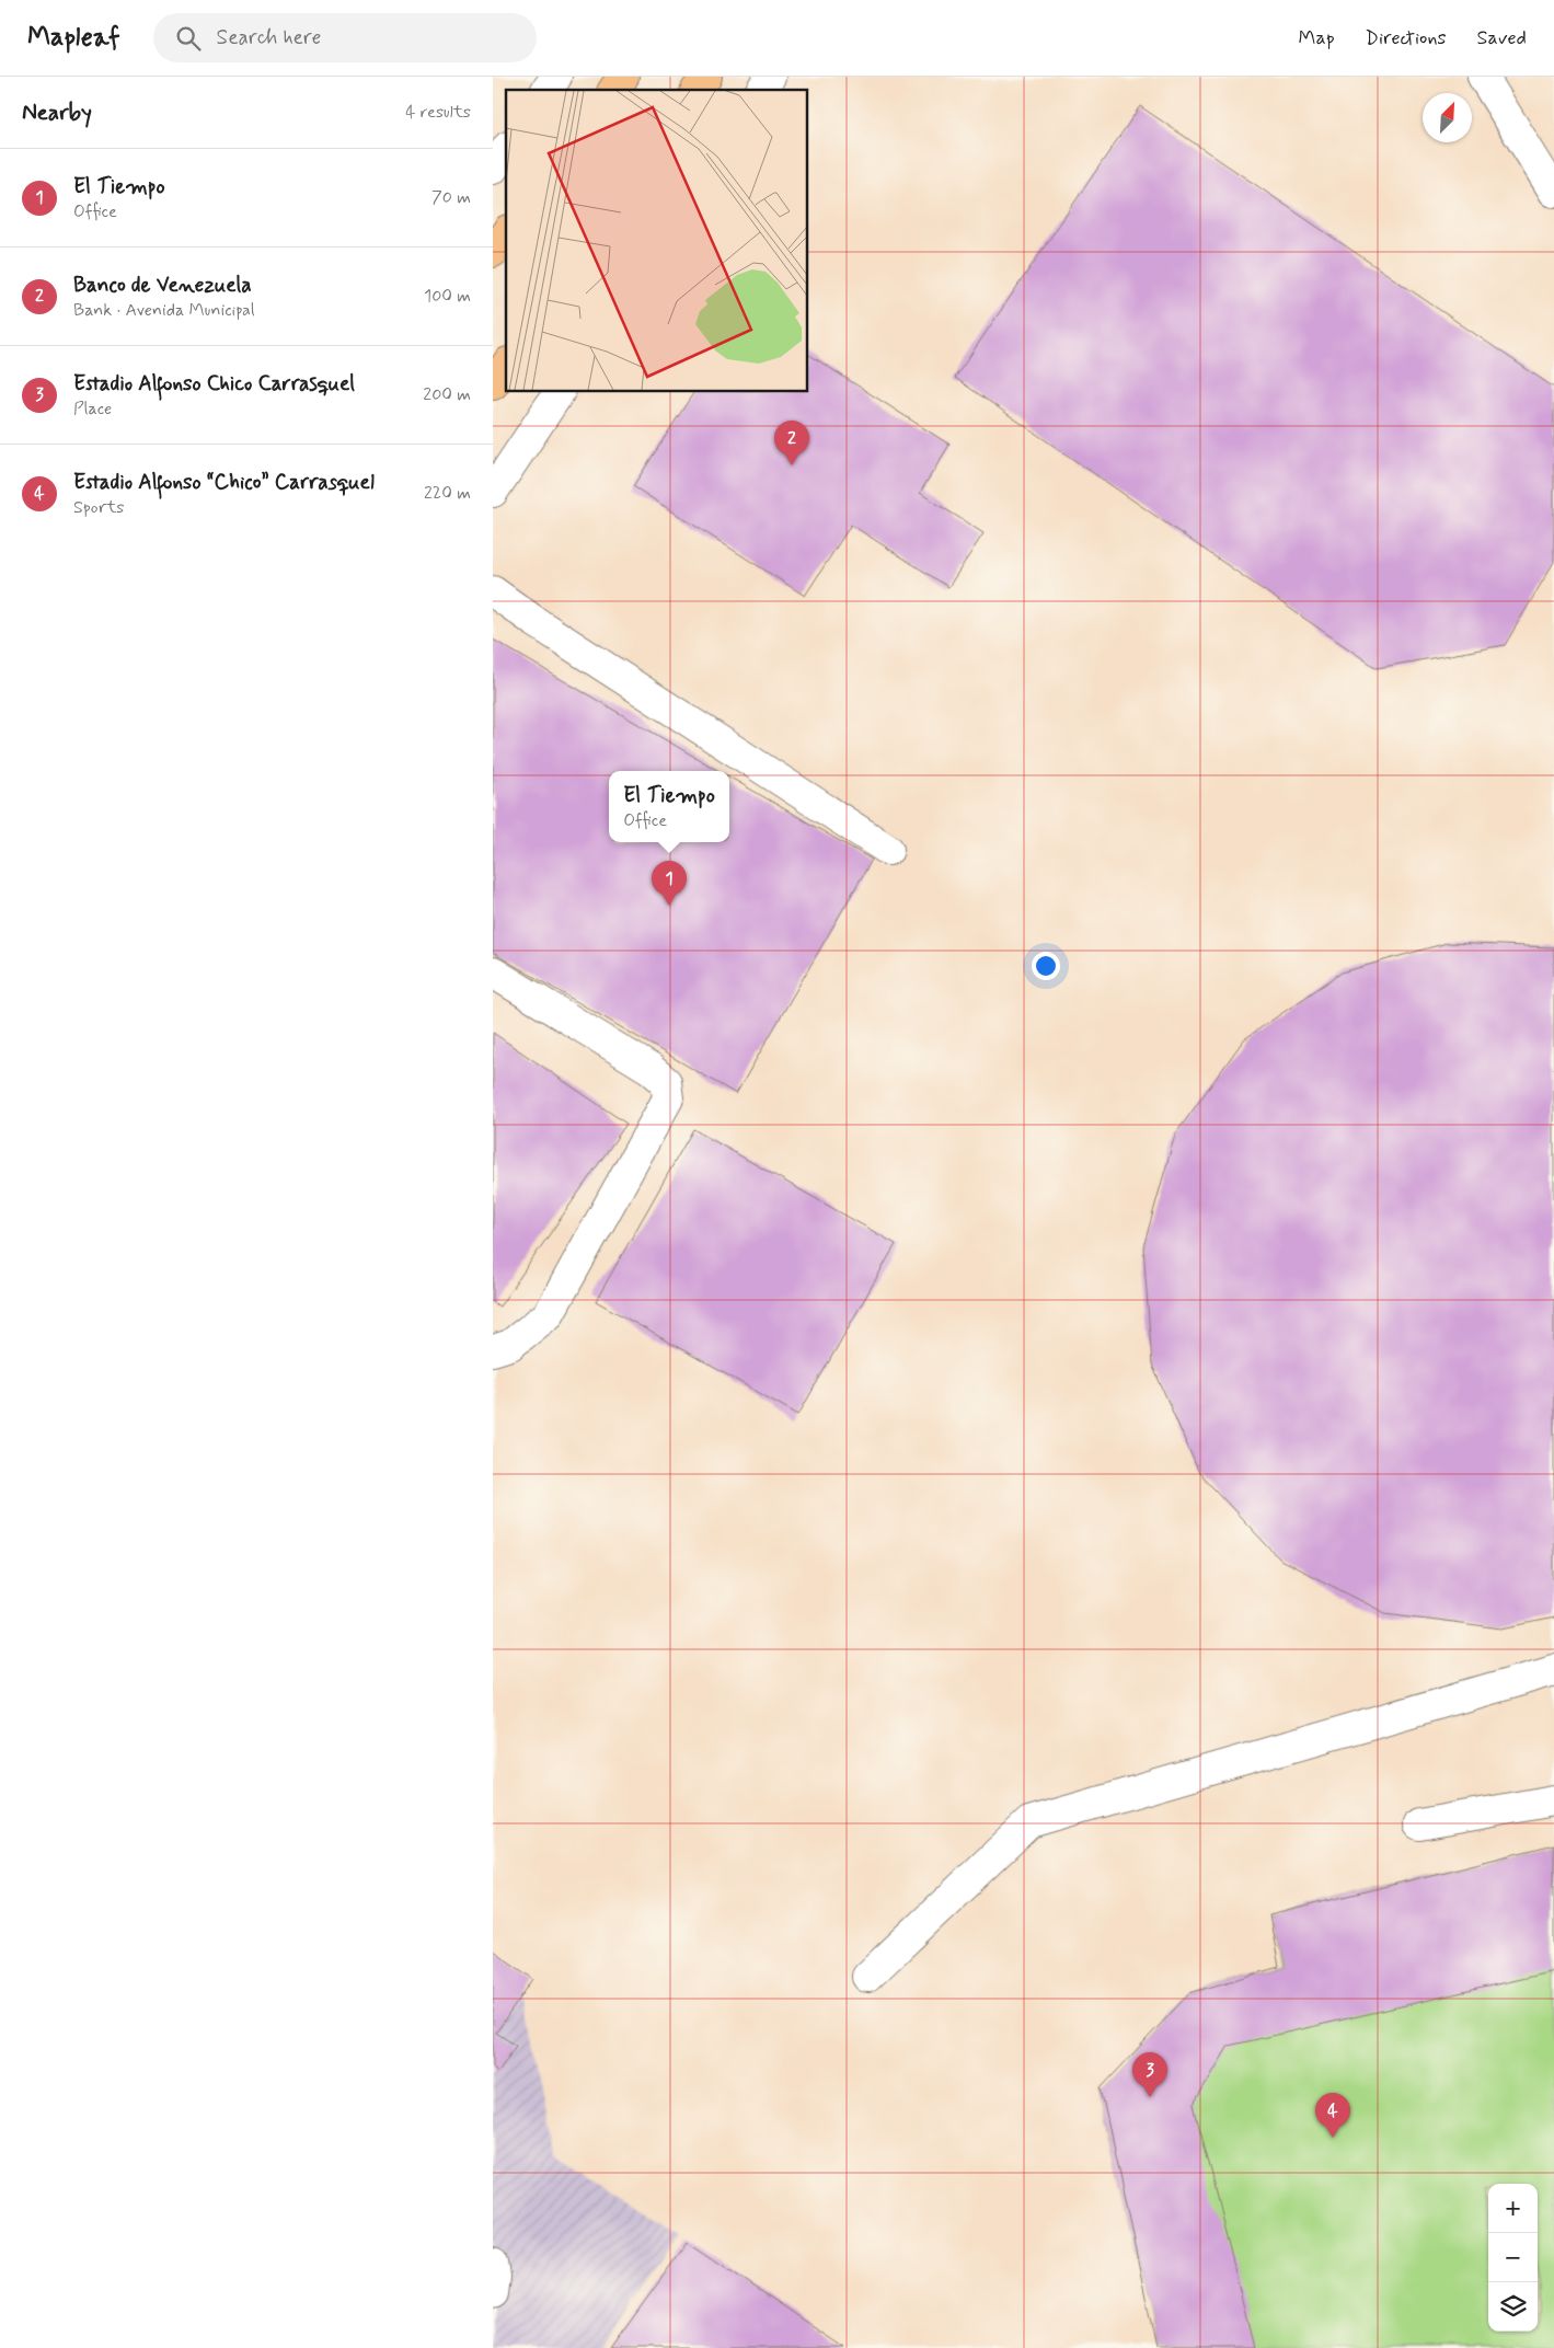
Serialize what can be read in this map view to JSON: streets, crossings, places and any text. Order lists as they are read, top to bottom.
{
  "north": "top right",
  "page": {
    "header": "Mapleaf",
    "search": "Search here",
    "nav": ["Map", "Directions", "Saved"],
    "heading": ["Nearby", "4 results"],
    "list": [
      {
        "mark": "1",
        "name": "El Tiempo",
        "note": "Office",
        "value": "70 m"
      },
      {
        "mark": "2",
        "name": "Banco de Venezuela",
        "note": "Bank · Avenida Municipal",
        "value": "100 m"
      },
      {
        "mark": "3",
        "name": "Estadio Alfonso Chico Carrasquel",
        "note": "Place",
        "value": "200 m"
      },
      {
        "mark": "4",
        "name": "Estadio Alfonso “Chico” Carrasquel",
        "note": "Sports",
        "value": "220 m"
      }
    ],
    "pins": [
      "2",
      "1",
      "3",
      "4"
    ],
    "popup": ["El Tiempo", "Office"],
    "map_buttons": ["+", "−"]
  }
}
